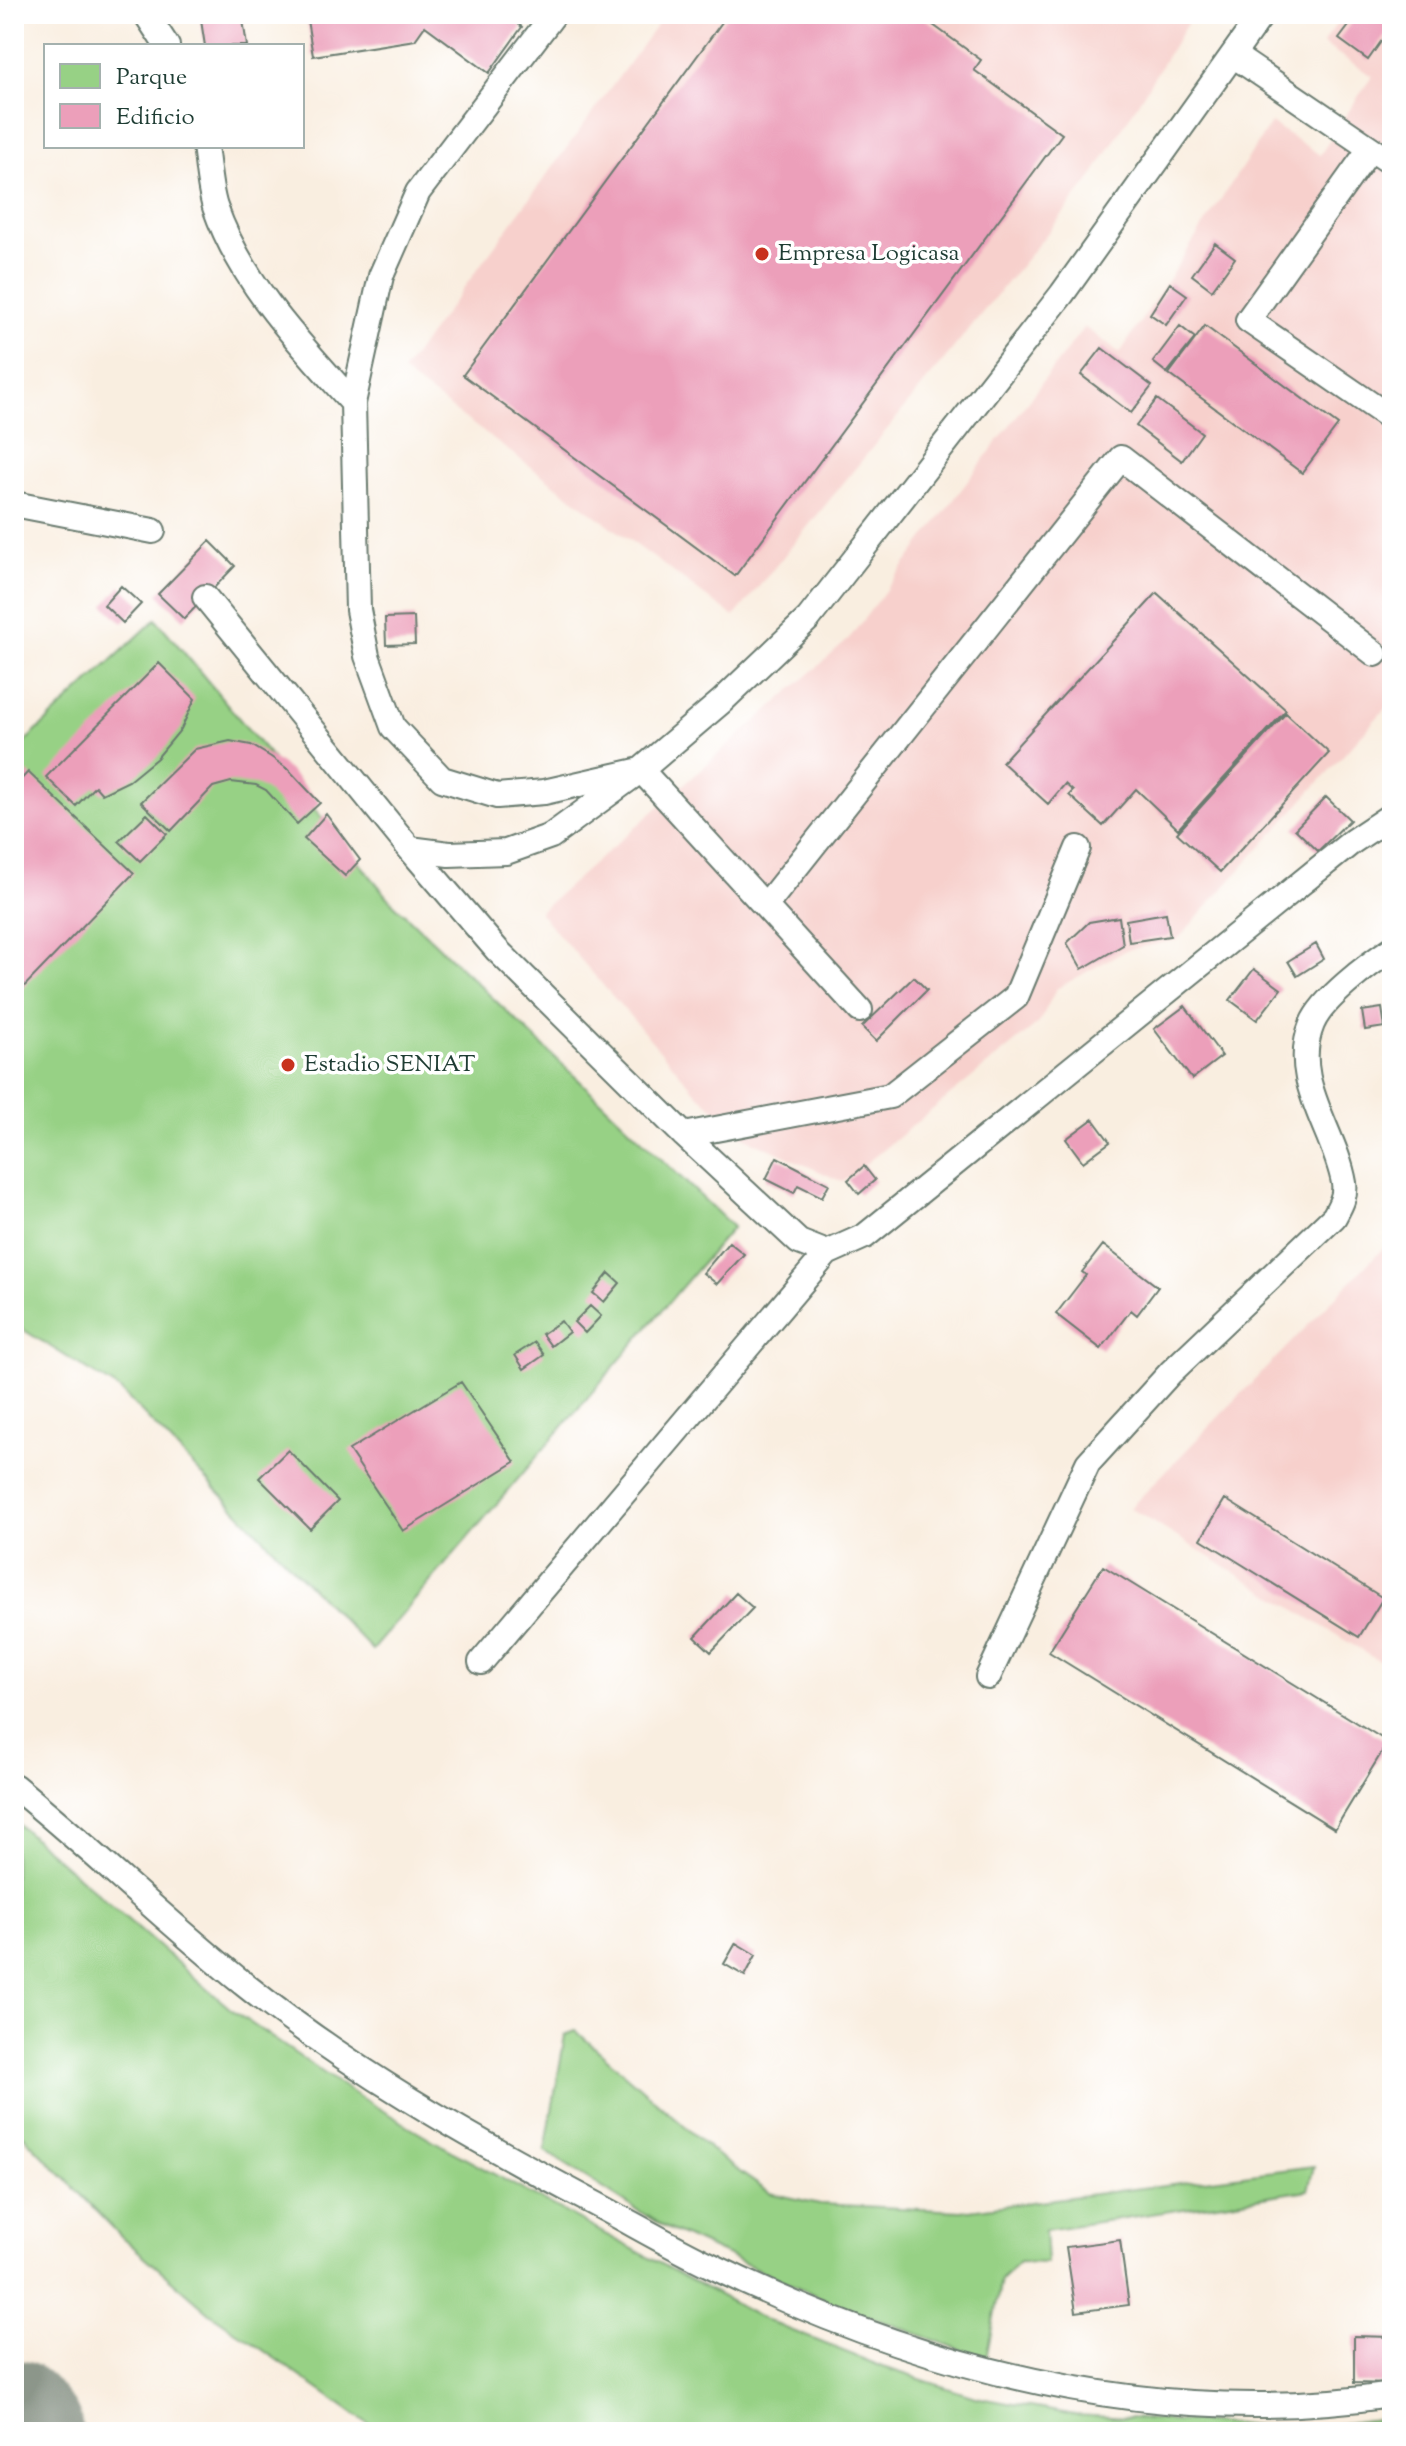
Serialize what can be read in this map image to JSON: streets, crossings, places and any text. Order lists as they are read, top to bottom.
{
  "places": ["Empresa Logicasa", "Estadio SENIAT"],
  "legend": ["Parque", "Edificio"]
}
